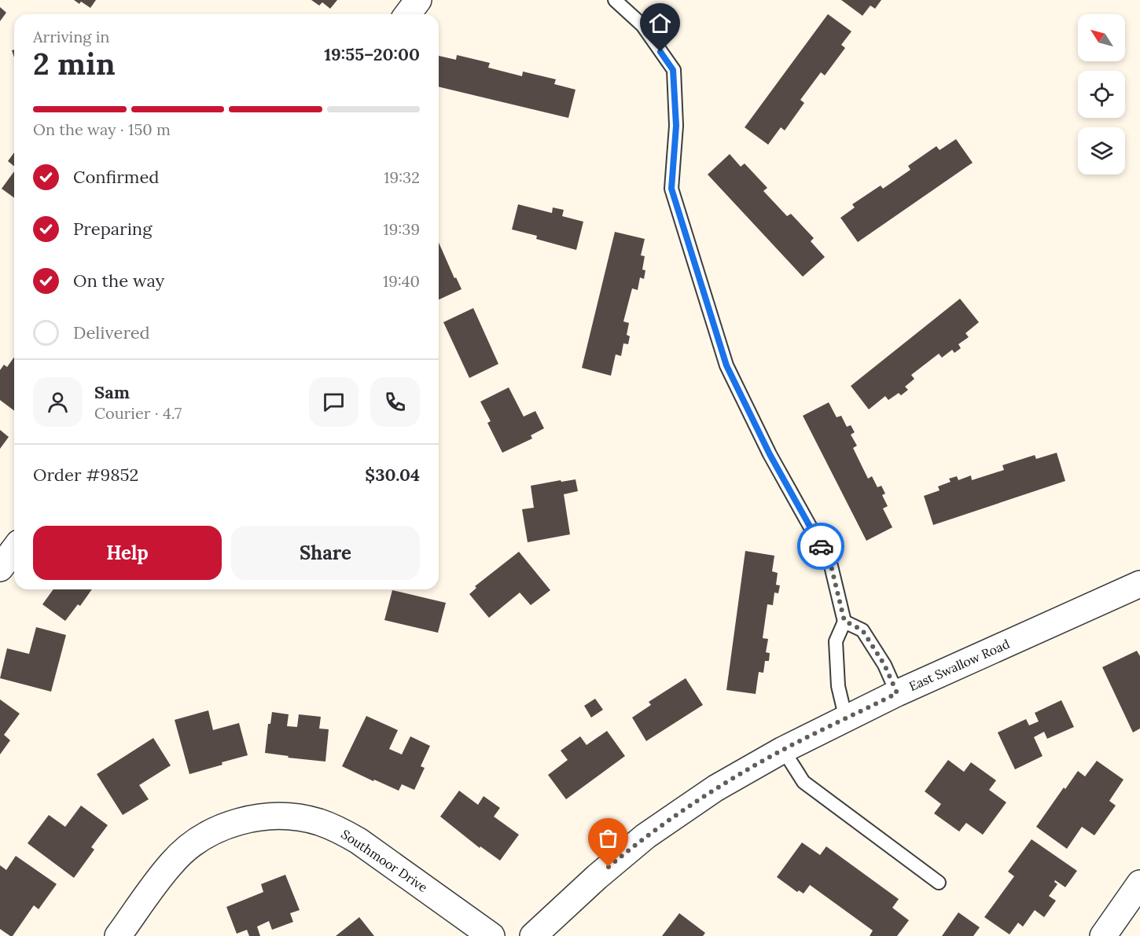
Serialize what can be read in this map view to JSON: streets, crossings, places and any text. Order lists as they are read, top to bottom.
{
  "streets": {
    "street": ["East Swallow Road", "Southmoor Drive"]
  },
  "north": "top left",
  "page": {
    "heading": ["2 min", "Arriving in", "19:55–20:00"],
    "panel": [
      "Sam",
      "Courier · 4.7",
      "Order #9852",
      "$30.04"
    ],
    "bar": "On the way · 150 m",
    "list": [
      ["Confirmed", "19:32"],
      ["Preparing", "19:39"],
      ["On the way", "19:40"],
      "Delivered"
    ],
    "buttons": ["Help", "Share"]
  }
}
